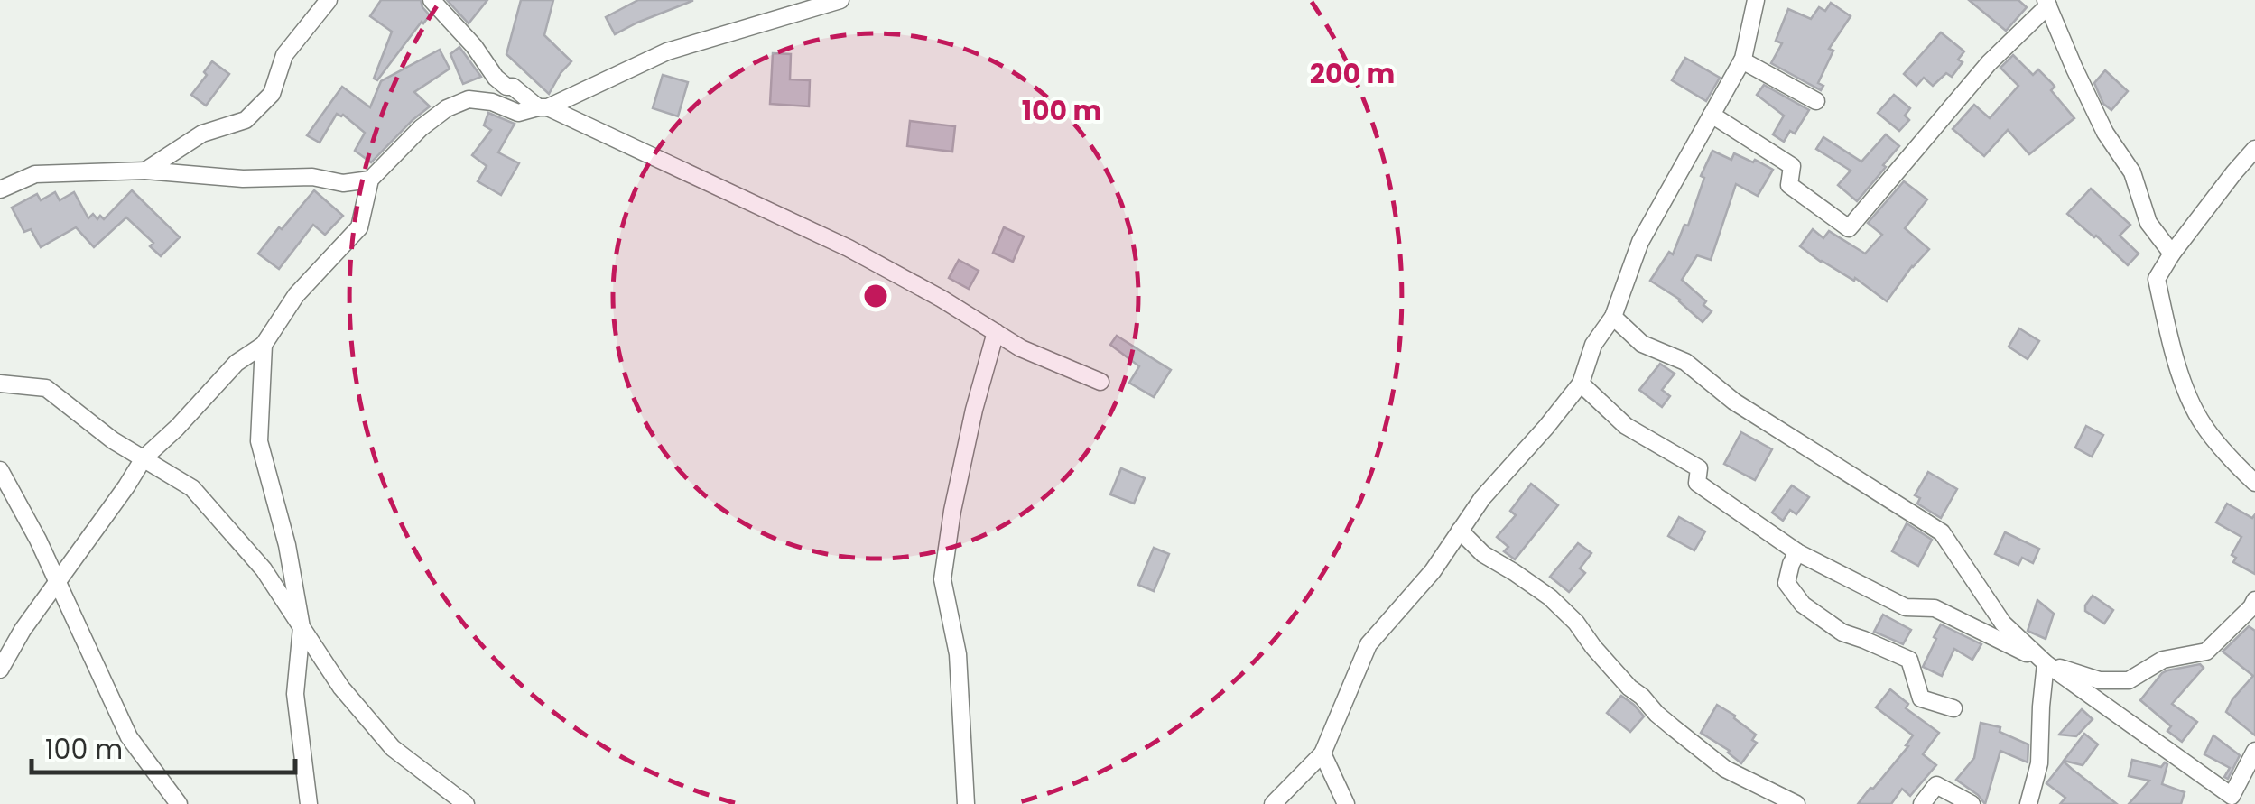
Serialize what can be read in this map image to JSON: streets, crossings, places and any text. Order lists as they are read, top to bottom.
{
  "scale_bar": "100 m",
  "rings": ["200 m", "100 m"]
}
